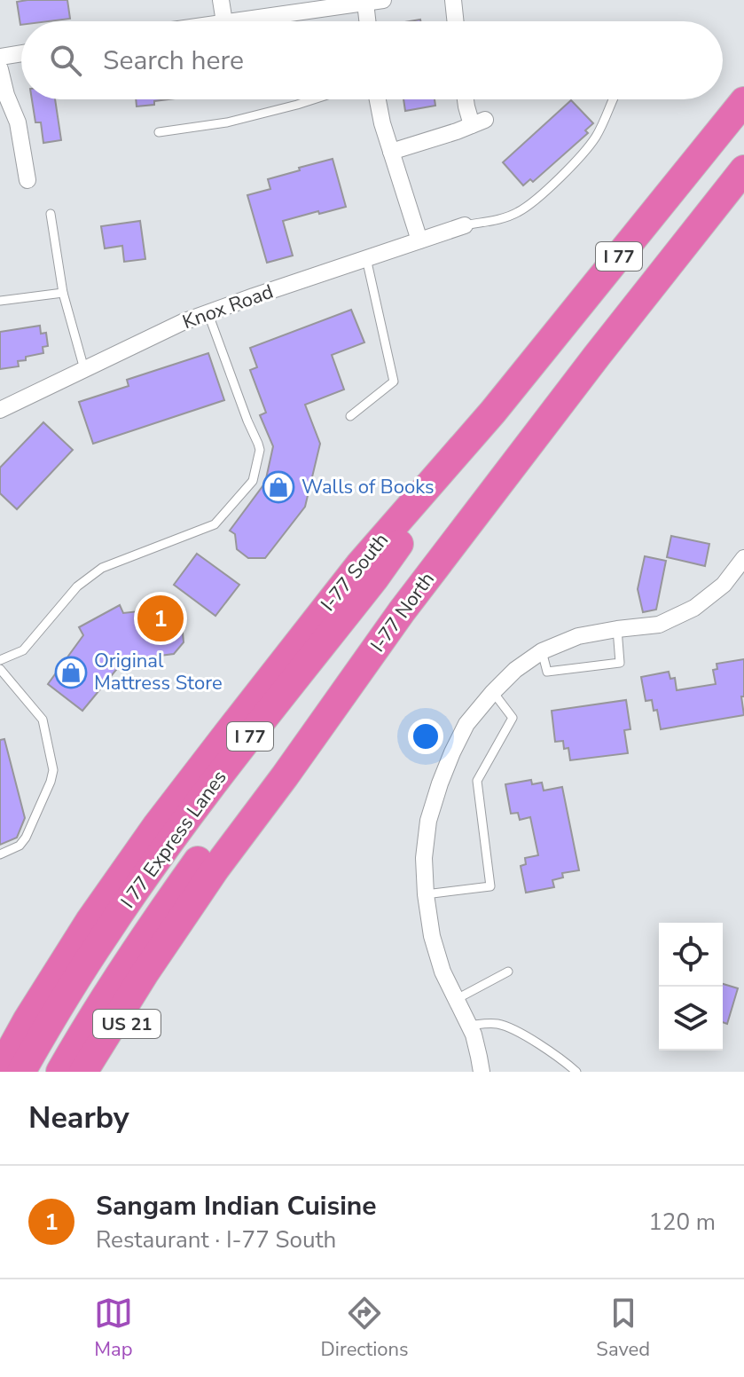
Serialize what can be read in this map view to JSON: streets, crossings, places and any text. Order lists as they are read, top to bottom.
{
  "streets": {
    "highway": [
      "I 77",
      "I-77 South",
      "I-77 North",
      "I 77 Express Lanes",
      "US 21"
    ],
    "street": ["Knox Road"]
  },
  "crossings": [
    ["I-77 South", "I 77 Express Lanes"],
    ["I-77 North", "I 77 Express Lanes"],
    ["I-77 North", "US 21"]
  ],
  "places": {
    "shop": ["Walls of Books", "Original Mattress Store"]
  },
  "page": {
    "search": "Search here",
    "pins": "1",
    "heading": "Nearby",
    "list": [
      {
        "mark": "1",
        "name": "Sangam Indian Cuisine",
        "note": "Restaurant · I-77 South",
        "value": "120 m"
      }
    ],
    "nav": ["Map", "Directions", "Saved"]
  }
}
